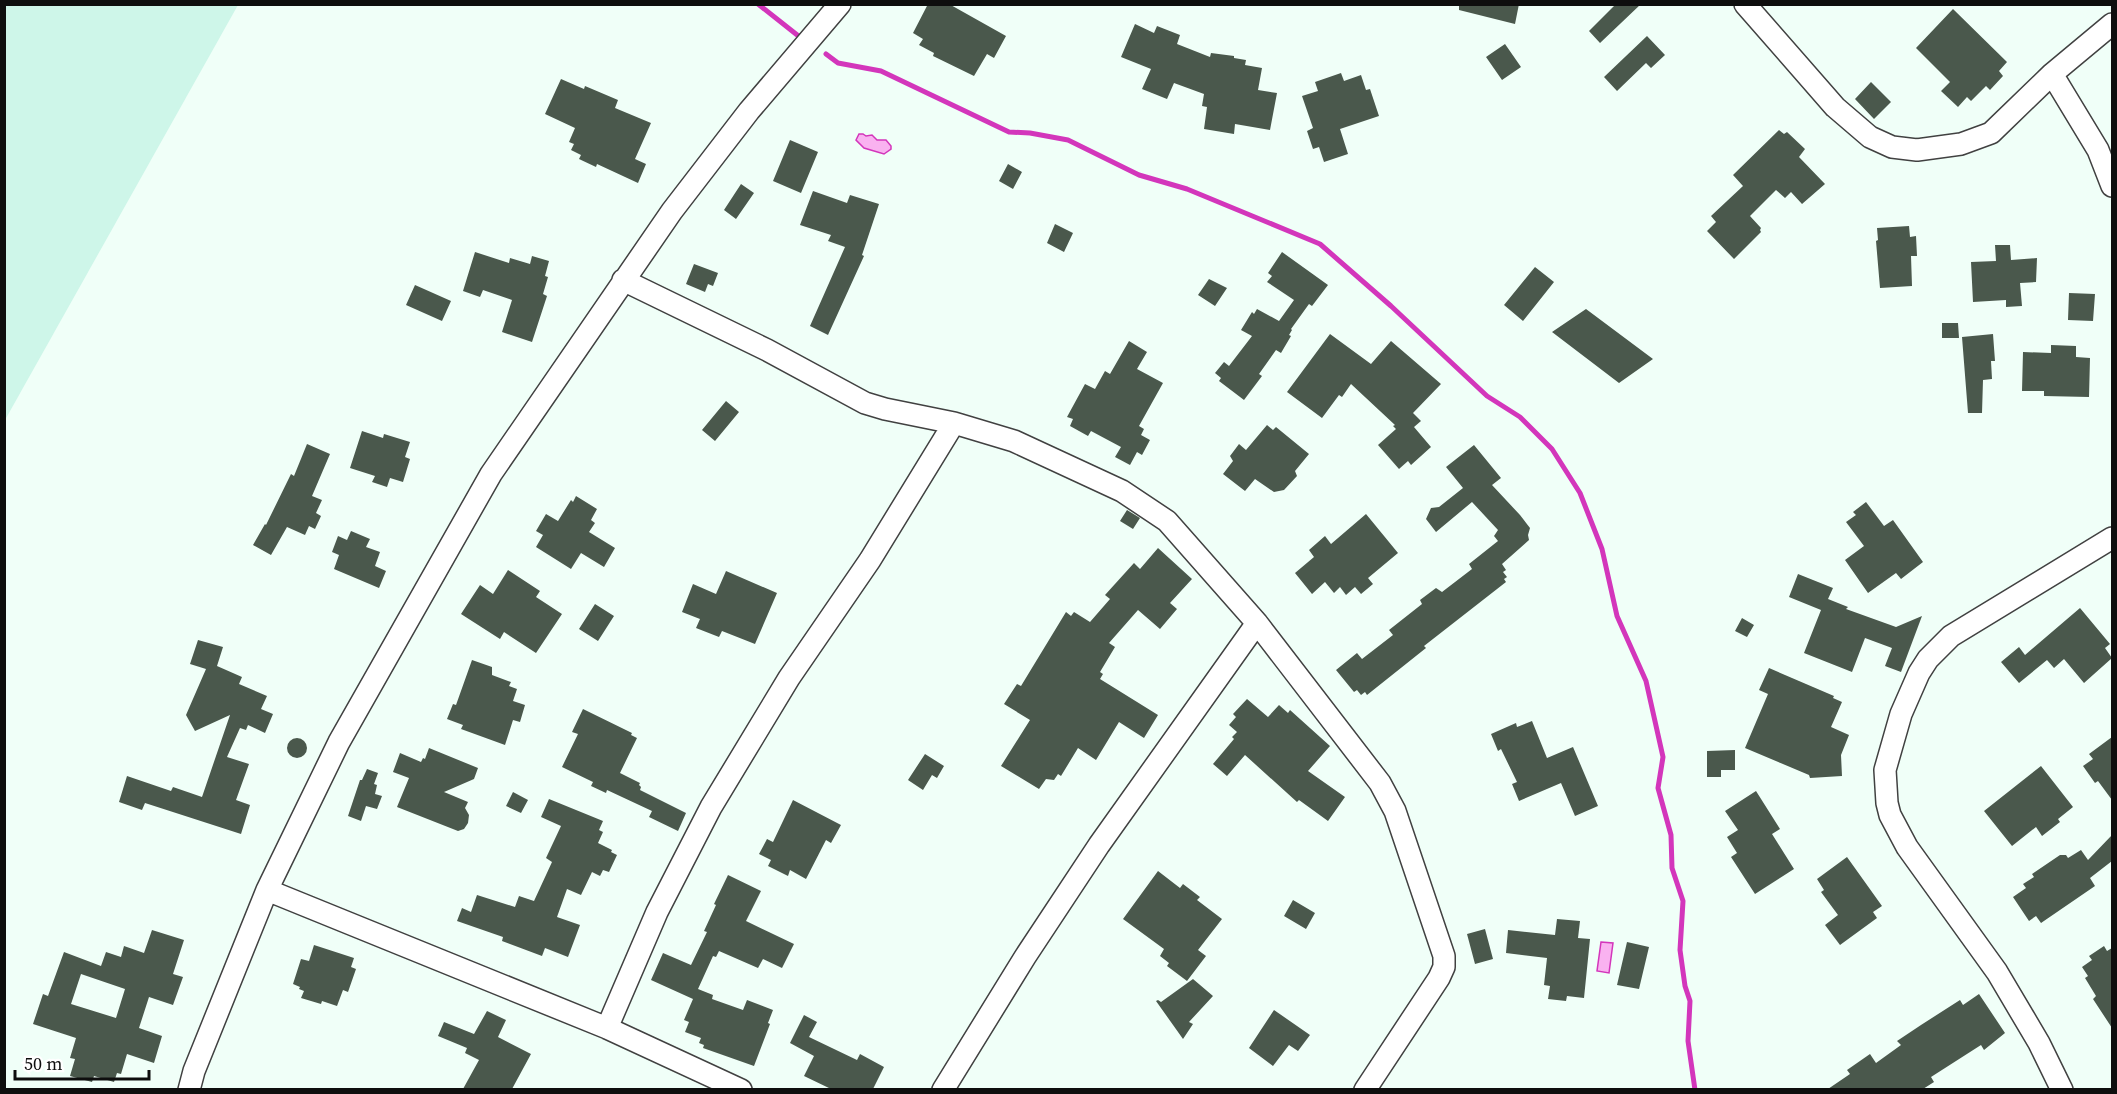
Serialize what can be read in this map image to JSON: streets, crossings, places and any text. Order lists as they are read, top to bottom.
{
  "scale_bar": "50 m"
}
